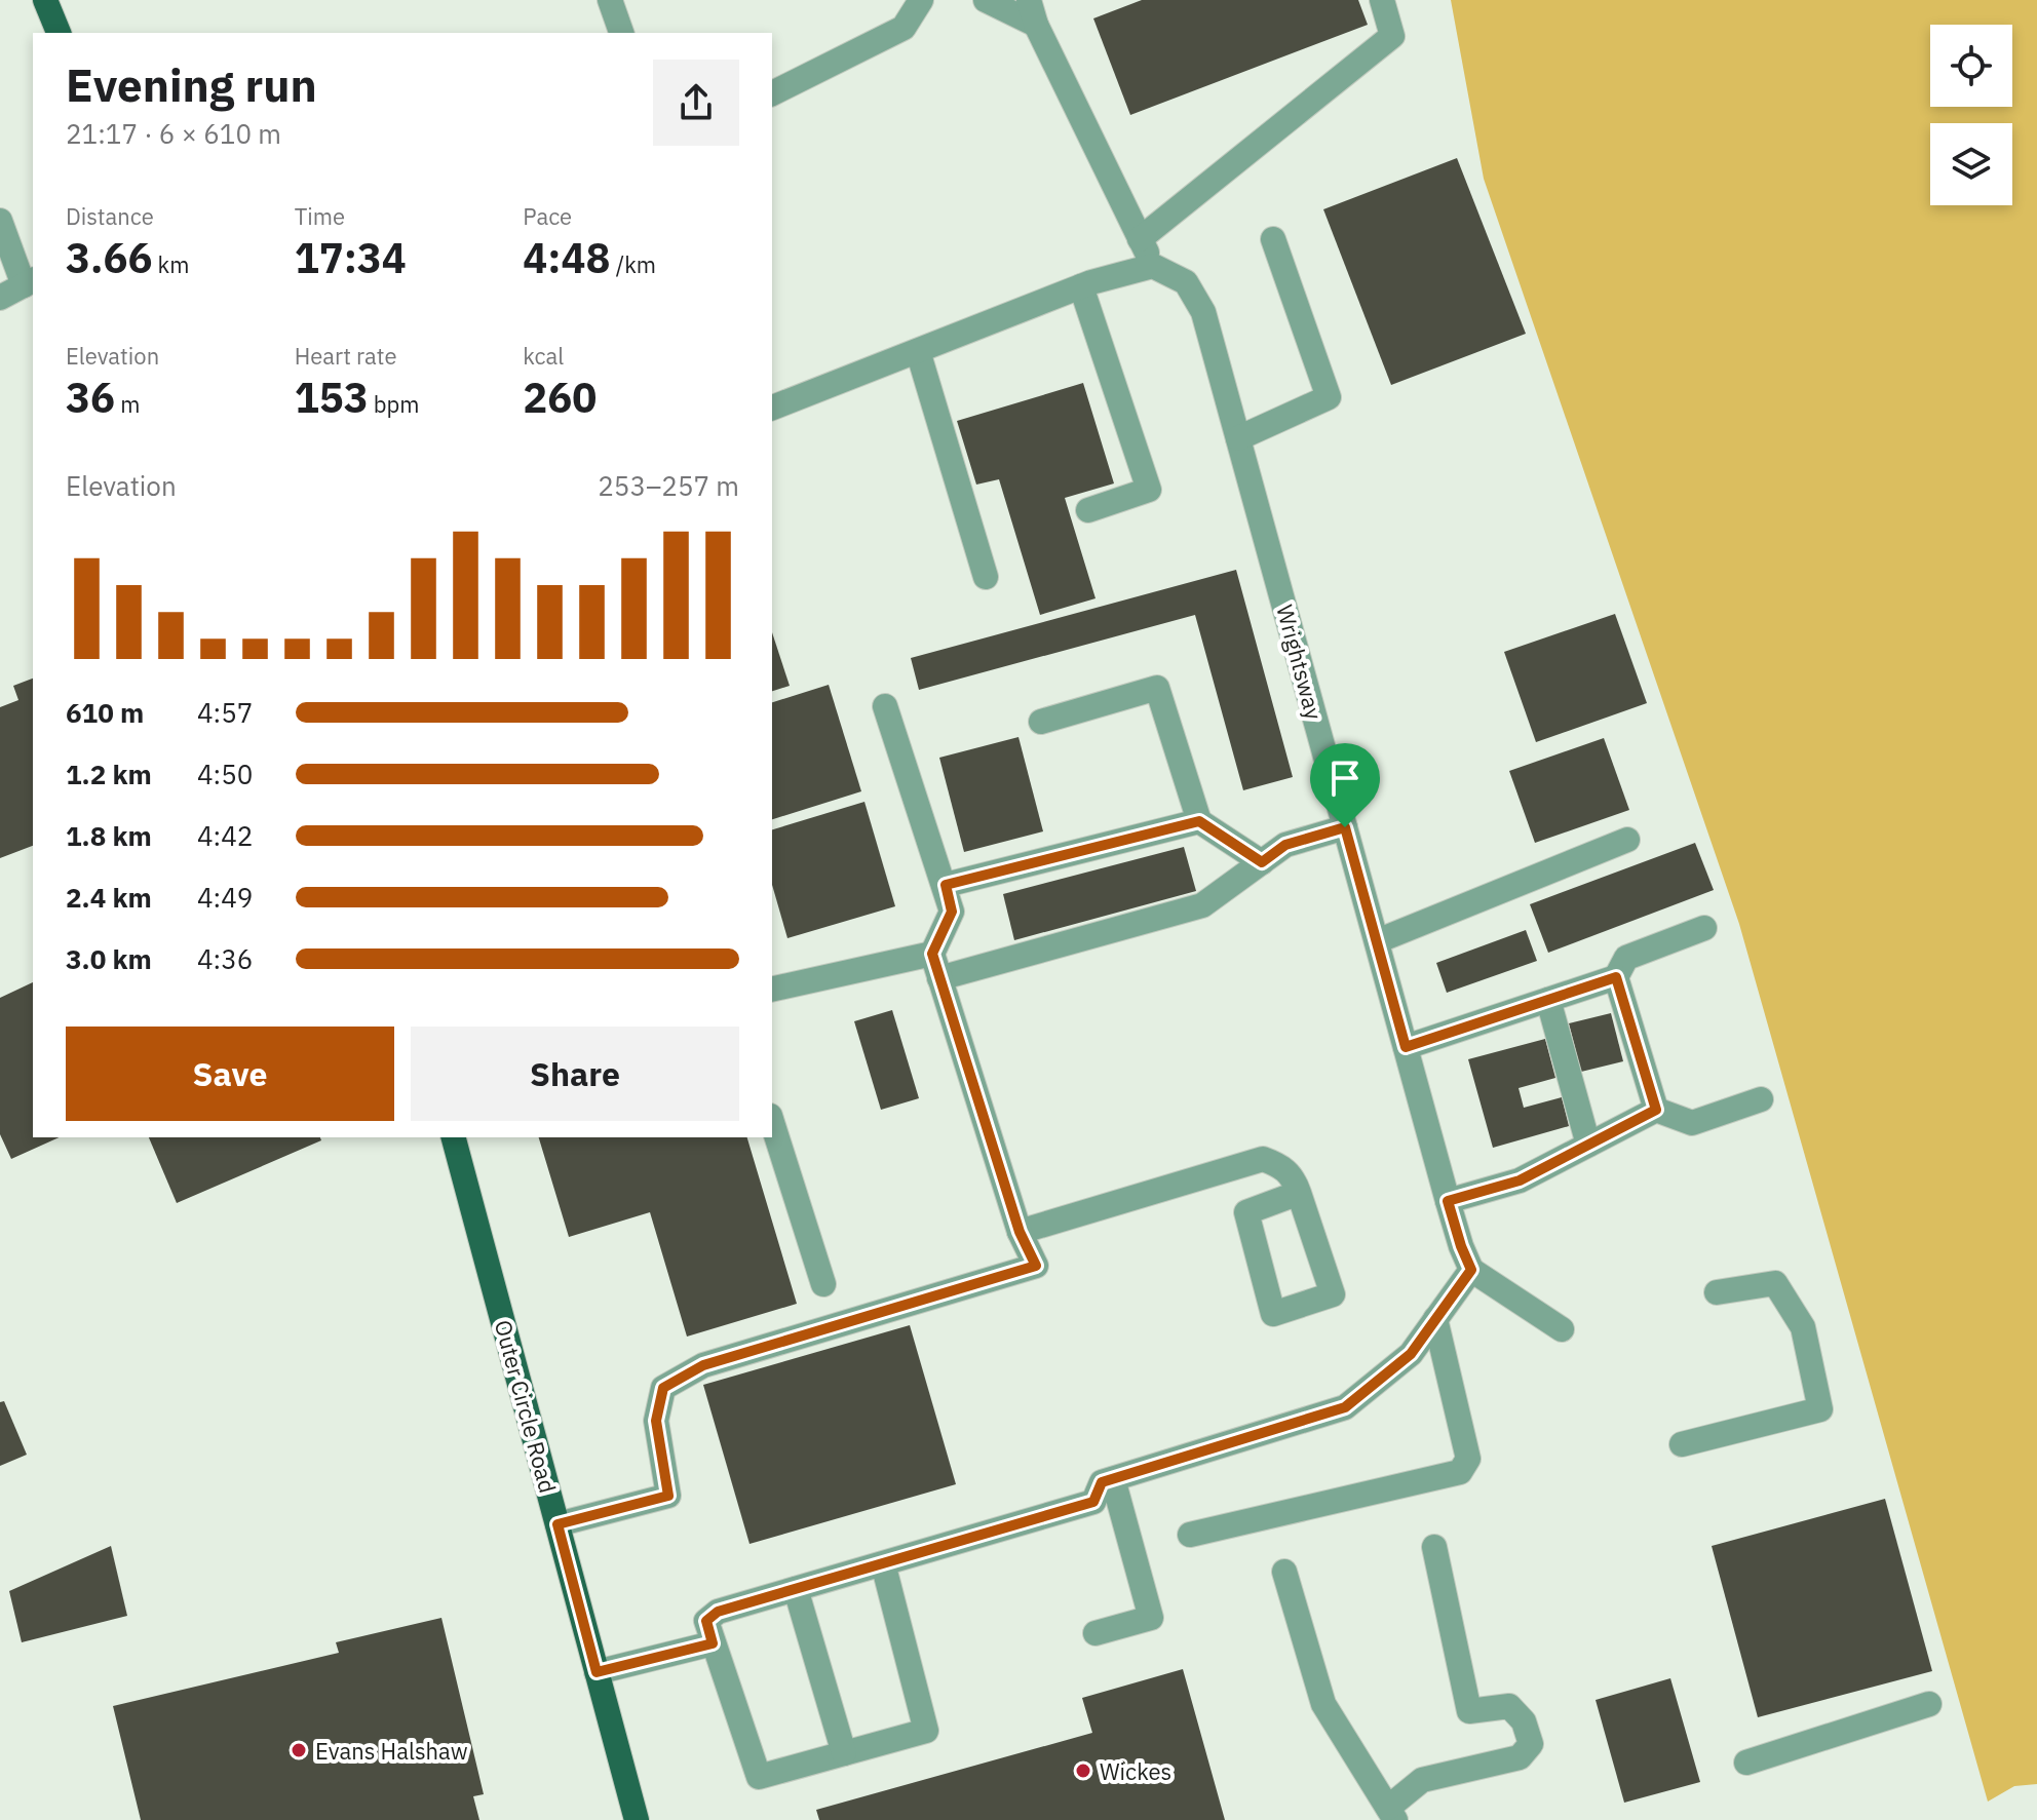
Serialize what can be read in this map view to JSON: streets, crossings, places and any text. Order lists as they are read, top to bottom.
{
  "streets": {
    "main road": ["Outer Circle Road"],
    "street": ["Wrightsway"]
  },
  "places": ["Evans Halshaw", "Wickes"],
  "page": {
    "heading": ["Evening run", "21:17 · 6 × 610 m"],
    "stats": [
      ["Distance", "3.66 km"],
      ["Time", "17:34"],
      ["Pace", "4:48 /km"],
      ["Elevation", "36 m"],
      ["Heart rate", "153 bpm"],
      ["kcal", "260"]
    ],
    "chart": ["Elevation", "253–257 m"],
    "list": [
      {
        "name": "610 m",
        "note": "4:57"
      },
      {
        "name": "1.2 km",
        "note": "4:50"
      },
      {
        "name": "1.8 km",
        "note": "4:42"
      },
      {
        "name": "2.4 km",
        "note": "4:49"
      },
      {
        "name": "3.0 km",
        "note": "4:36"
      }
    ],
    "buttons": ["Save", "Share"]
  }
}
